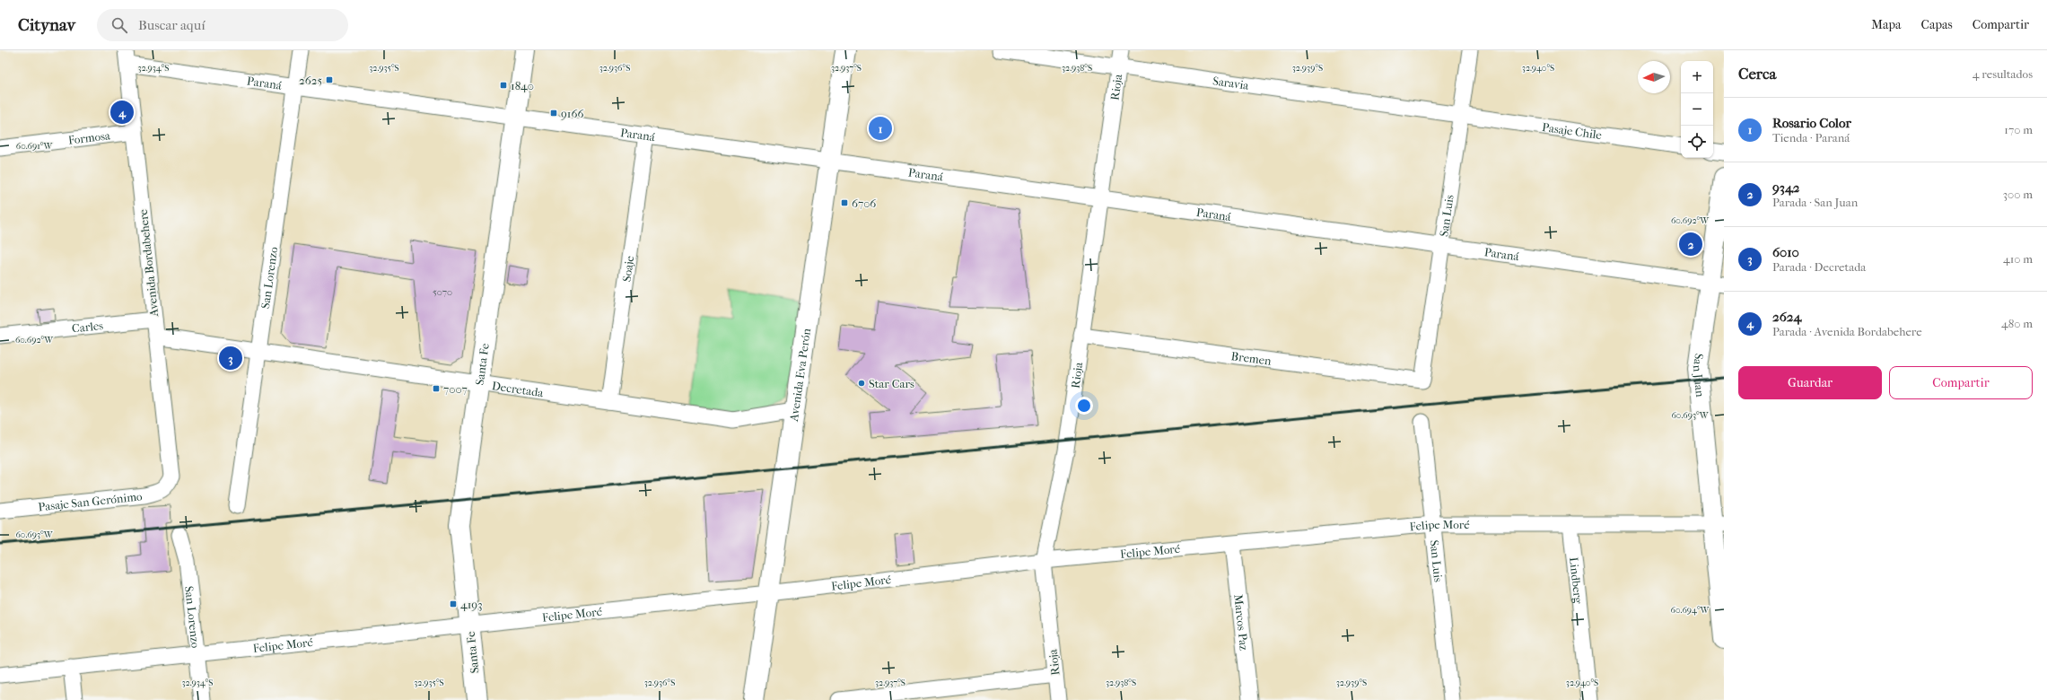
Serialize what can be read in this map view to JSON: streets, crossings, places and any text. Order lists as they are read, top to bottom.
{
  "streets": {
    "main road": ["Santa Fe", "Avenida Eva Perón", "San Juan"],
    "street": [
      "Paraná",
      "Saravia",
      "Rioja",
      "Pasaje Chile",
      "Formosa",
      "San Luis",
      "Avenida Bordabehere",
      "Soaje",
      "San Lorenzo",
      "Carles",
      "Bremen",
      "Decretada",
      "Pasaje San Gerónimo",
      "Felipe Moré",
      "Lindberg",
      "Marcos Paz"
    ]
  },
  "crossings": [
    ["Paraná", "Rioja"],
    ["Paraná", "San Luis"],
    ["Paraná", "Avenida Bordabehere"],
    ["Paraná", "Soaje"],
    ["Paraná", "San Lorenzo"],
    ["Paraná", "Santa Fe"],
    ["Paraná", "Avenida Eva Perón"],
    ["Paraná", "San Juan"],
    ["Saravia", "Rioja"],
    ["Saravia", "Pasaje Chile"],
    ["Saravia", "San Luis"],
    ["Rioja", "Bremen"],
    ["Rioja", "Felipe Moré"],
    ["Pasaje Chile", "San Luis"],
    ["Formosa", "Avenida Bordabehere"],
    ["San Luis", "Bremen"],
    ["San Luis", "Felipe Moré"],
    ["Avenida Bordabehere", "Carles"],
    ["Avenida Bordabehere", "Decretada"],
    ["Avenida Bordabehere", "Pasaje San Gerónimo"],
    ["Soaje", "Decretada"],
    ["San Lorenzo", "Decretada"],
    ["San Lorenzo", "Felipe Moré"],
    ["Santa Fe", "Decretada"],
    ["Santa Fe", "Felipe Moré"],
    ["Avenida Eva Perón", "Decretada"],
    ["Avenida Eva Perón", "Felipe Moré"],
    ["San Juan", "Felipe Moré"],
    ["Felipe Moré", "Lindberg"],
    ["Felipe Moré", "Marcos Paz"]
  ],
  "places": {
    "transit": [
      "2625",
      "1840",
      "9166",
      "6706",
      "7007",
      "4193"
    ],
    "other": ["Star Cars"]
  },
  "house_numbers": ["5070"],
  "north": "left",
  "page": {
    "header": "Citynav",
    "search": "Buscar aquí",
    "nav": ["Mapa", "Capas", "Compartir"],
    "heading": ["Cerca", "4 resultados"],
    "map_buttons": ["+", "−"],
    "list": [
      {
        "mark": "1",
        "name": "Rosario Color",
        "note": "Tienda · Paraná",
        "value": "170 m"
      },
      {
        "mark": "2",
        "name": "9342",
        "note": "Parada · San Juan",
        "value": "300 m"
      },
      {
        "mark": "3",
        "name": "6010",
        "note": "Parada · Decretada",
        "value": "410 m"
      },
      {
        "mark": "4",
        "name": "2624",
        "note": "Parada · Avenida Bordabehere",
        "value": "480 m"
      }
    ],
    "pins": [
      "4",
      "1",
      "2",
      "3"
    ],
    "buttons": ["Guardar", "Compartir"]
  },
  "coordinates": [
    "32.934°S",
    "32.935°S",
    "32.936°S",
    "32.937°S",
    "32.938°S",
    "32.939°S",
    "32.940°S",
    "60.691°W",
    "60.692°W",
    "60.693°W",
    "60.694°W"
  ]
}
